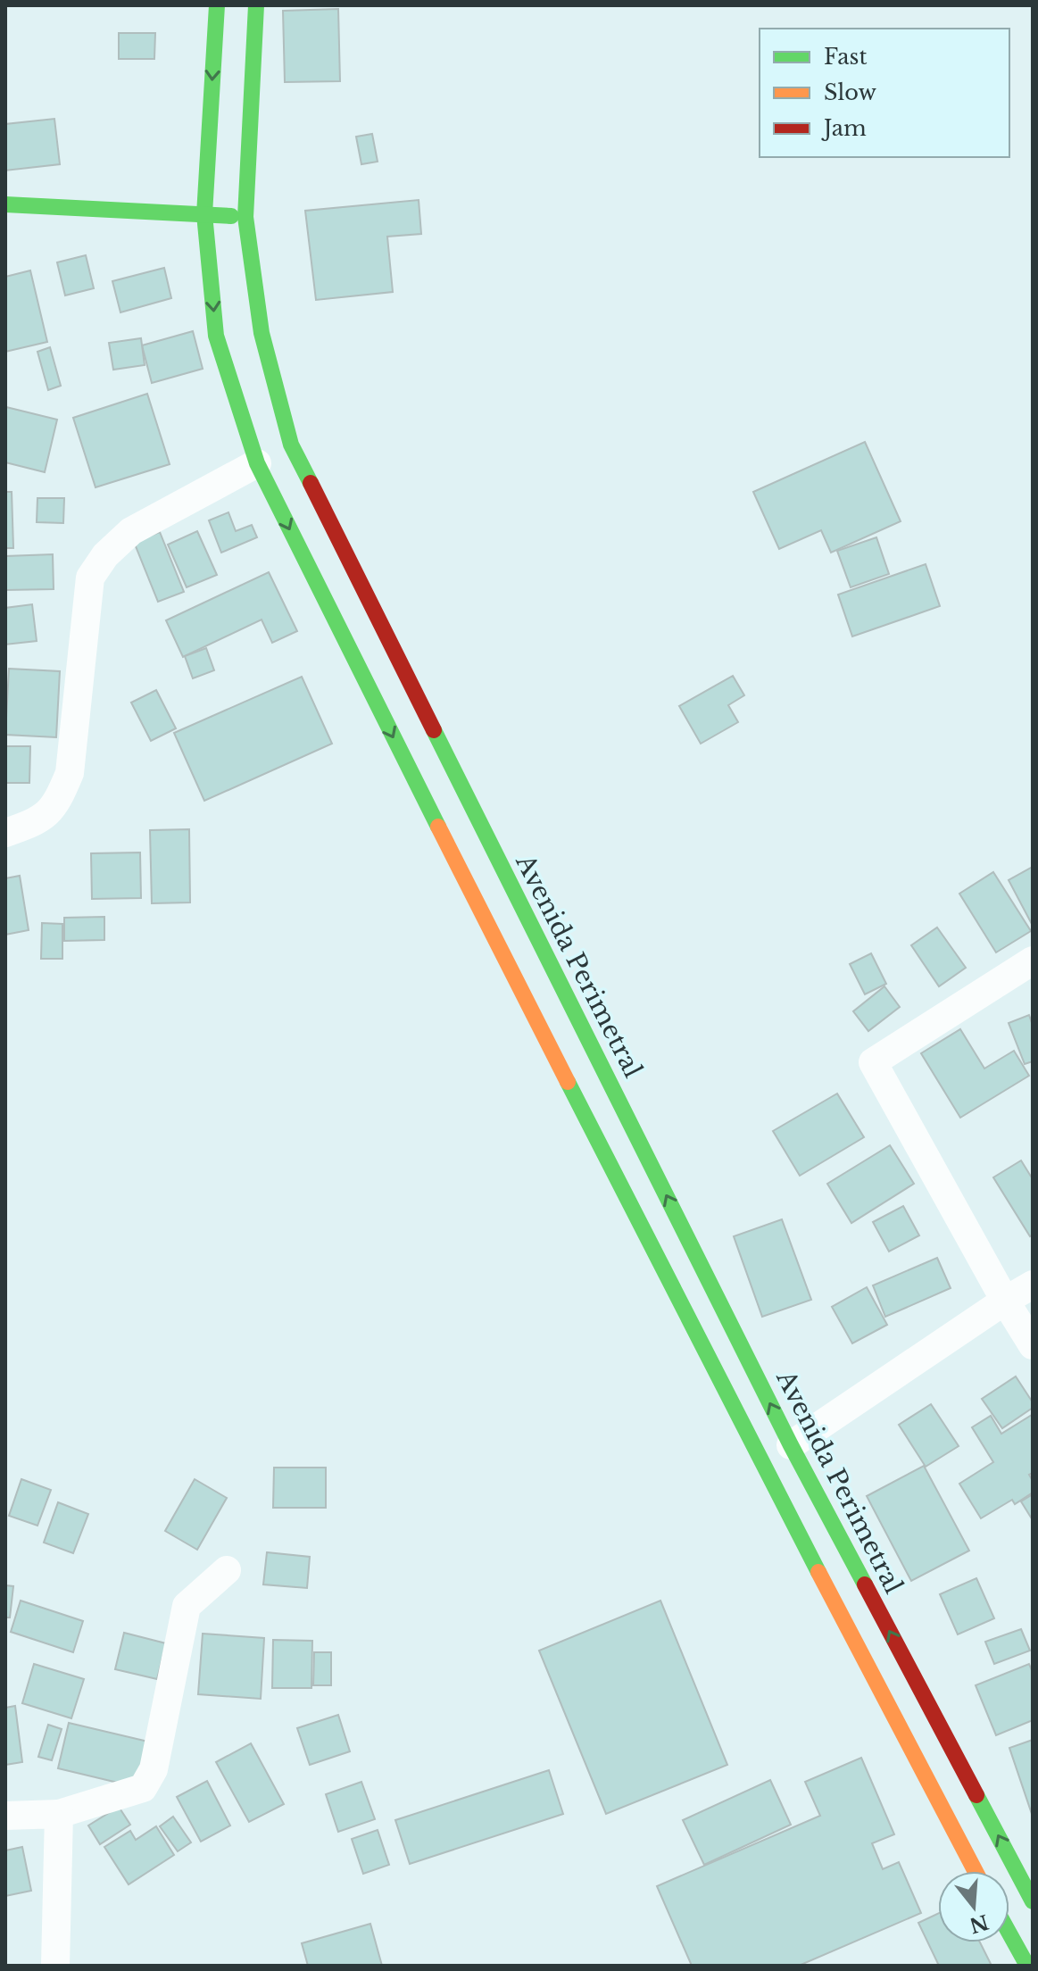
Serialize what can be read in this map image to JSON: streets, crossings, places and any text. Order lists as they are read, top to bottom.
{
  "streets": {
    "main road": ["Avenida Perimetral"]
  },
  "legend": ["Fast", "Slow", "Jam"],
  "north": "bottom"
}
